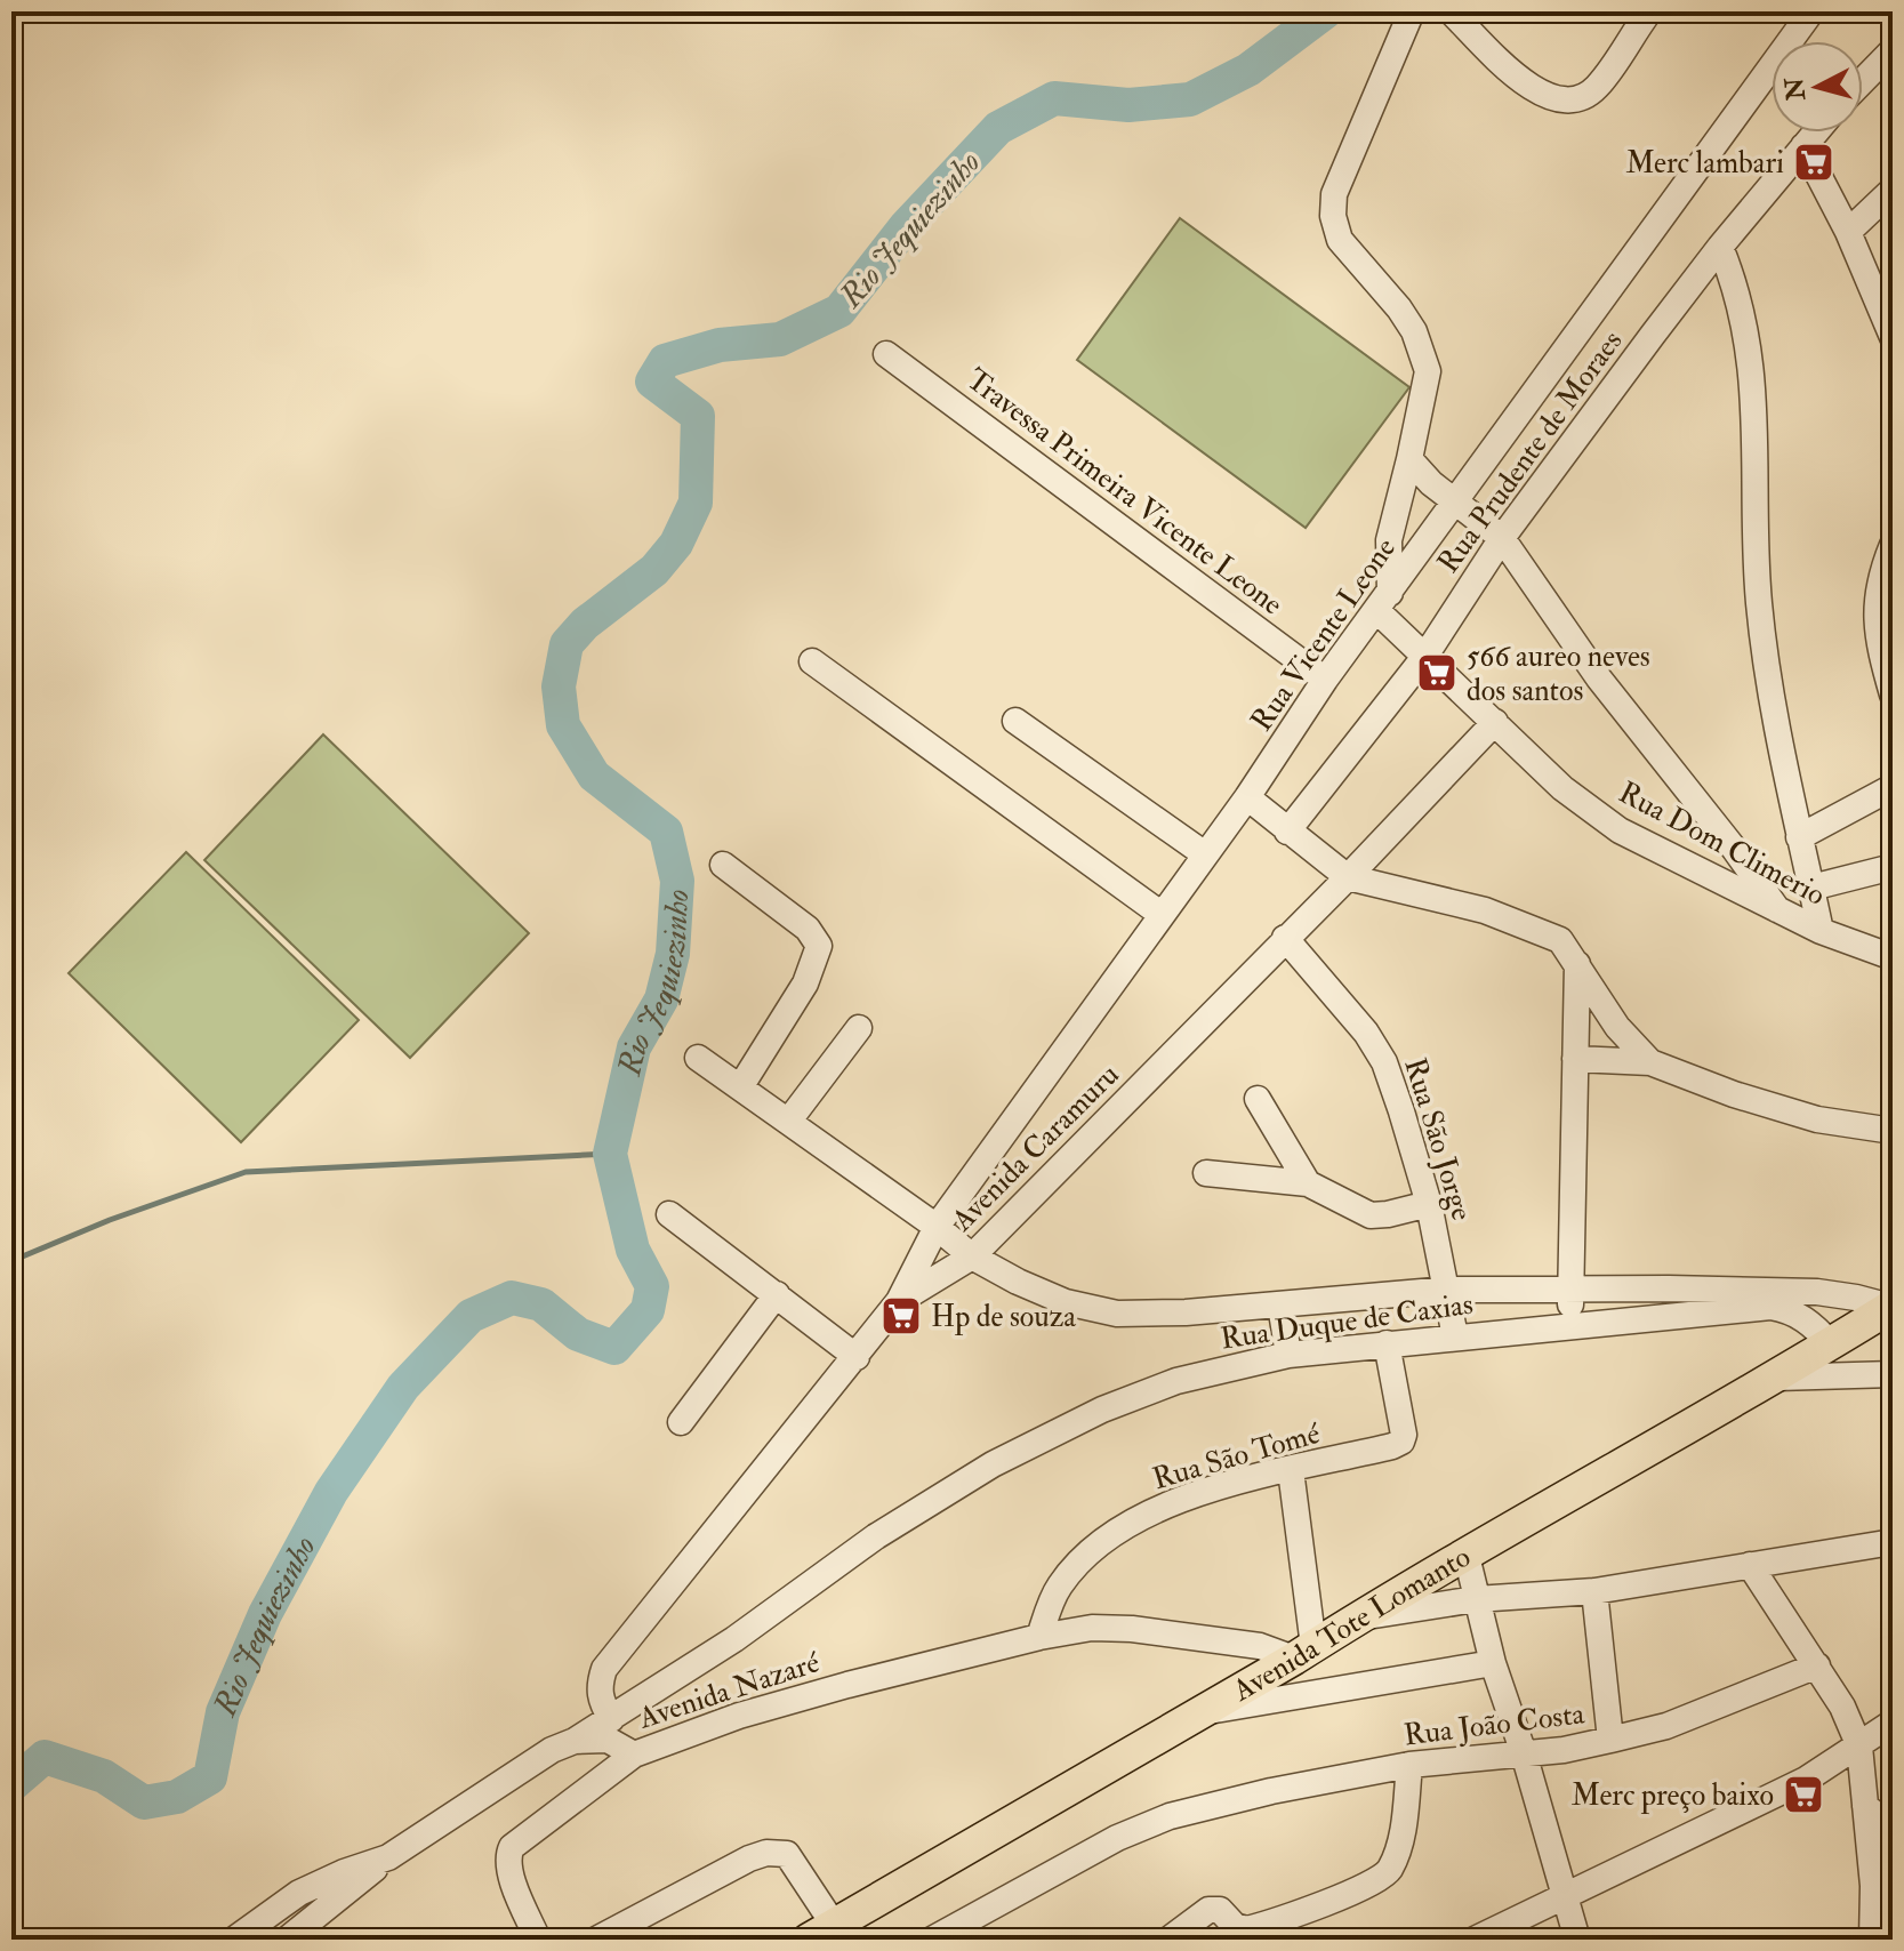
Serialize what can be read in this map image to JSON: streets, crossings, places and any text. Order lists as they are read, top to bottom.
{
  "streets": {
    "main road": ["Avenida Tote Lomanto"],
    "street": [
      "Rua Prudente de Moraes",
      "Travessa Primeira Vicente Leone",
      "Rua Vicente Leone",
      "Rua Dom Climerio",
      "Rua São Jorge",
      "Avenida Caramuru",
      "Rua Duque de Caxias",
      "Rua São Tomé",
      "Avenida Nazaré",
      "Rua João Costa"
    ]
  },
  "crossings": [
    ["Rua Prudente de Moraes", "Rua Dom Climerio"],
    ["Travessa Primeira Vicente Leone", "Rua Vicente Leone"],
    ["Rua Vicente Leone", "Rua Dom Climerio"],
    ["Rua Vicente Leone", "Avenida Caramuru"],
    ["Rua Vicente Leone", "Rua Duque de Caxias"],
    ["Rua Dom Climerio", "Avenida Caramuru"],
    ["Rua São Jorge", "Avenida Caramuru"],
    ["Rua São Jorge", "Rua Duque de Caxias"],
    ["Avenida Caramuru", "Rua Duque de Caxias"],
    ["Rua Duque de Caxias", "Rua São Tomé"],
    ["Rua Duque de Caxias", "Avenida Tote Lomanto"],
    ["Rua Duque de Caxias", "Avenida Nazaré"],
    ["Rua São Tomé", "Avenida Nazaré"],
    ["Avenida Tote Lomanto", "Avenida Nazaré"]
  ],
  "water": ["Rio Jequiezinho"],
  "places": {
    "supermarket": [
      "Merc lambari",
      "566 aureo neves dos santos",
      "Hp de souza",
      "Merc preço baixo"
    ]
  },
  "north": "left"
}
